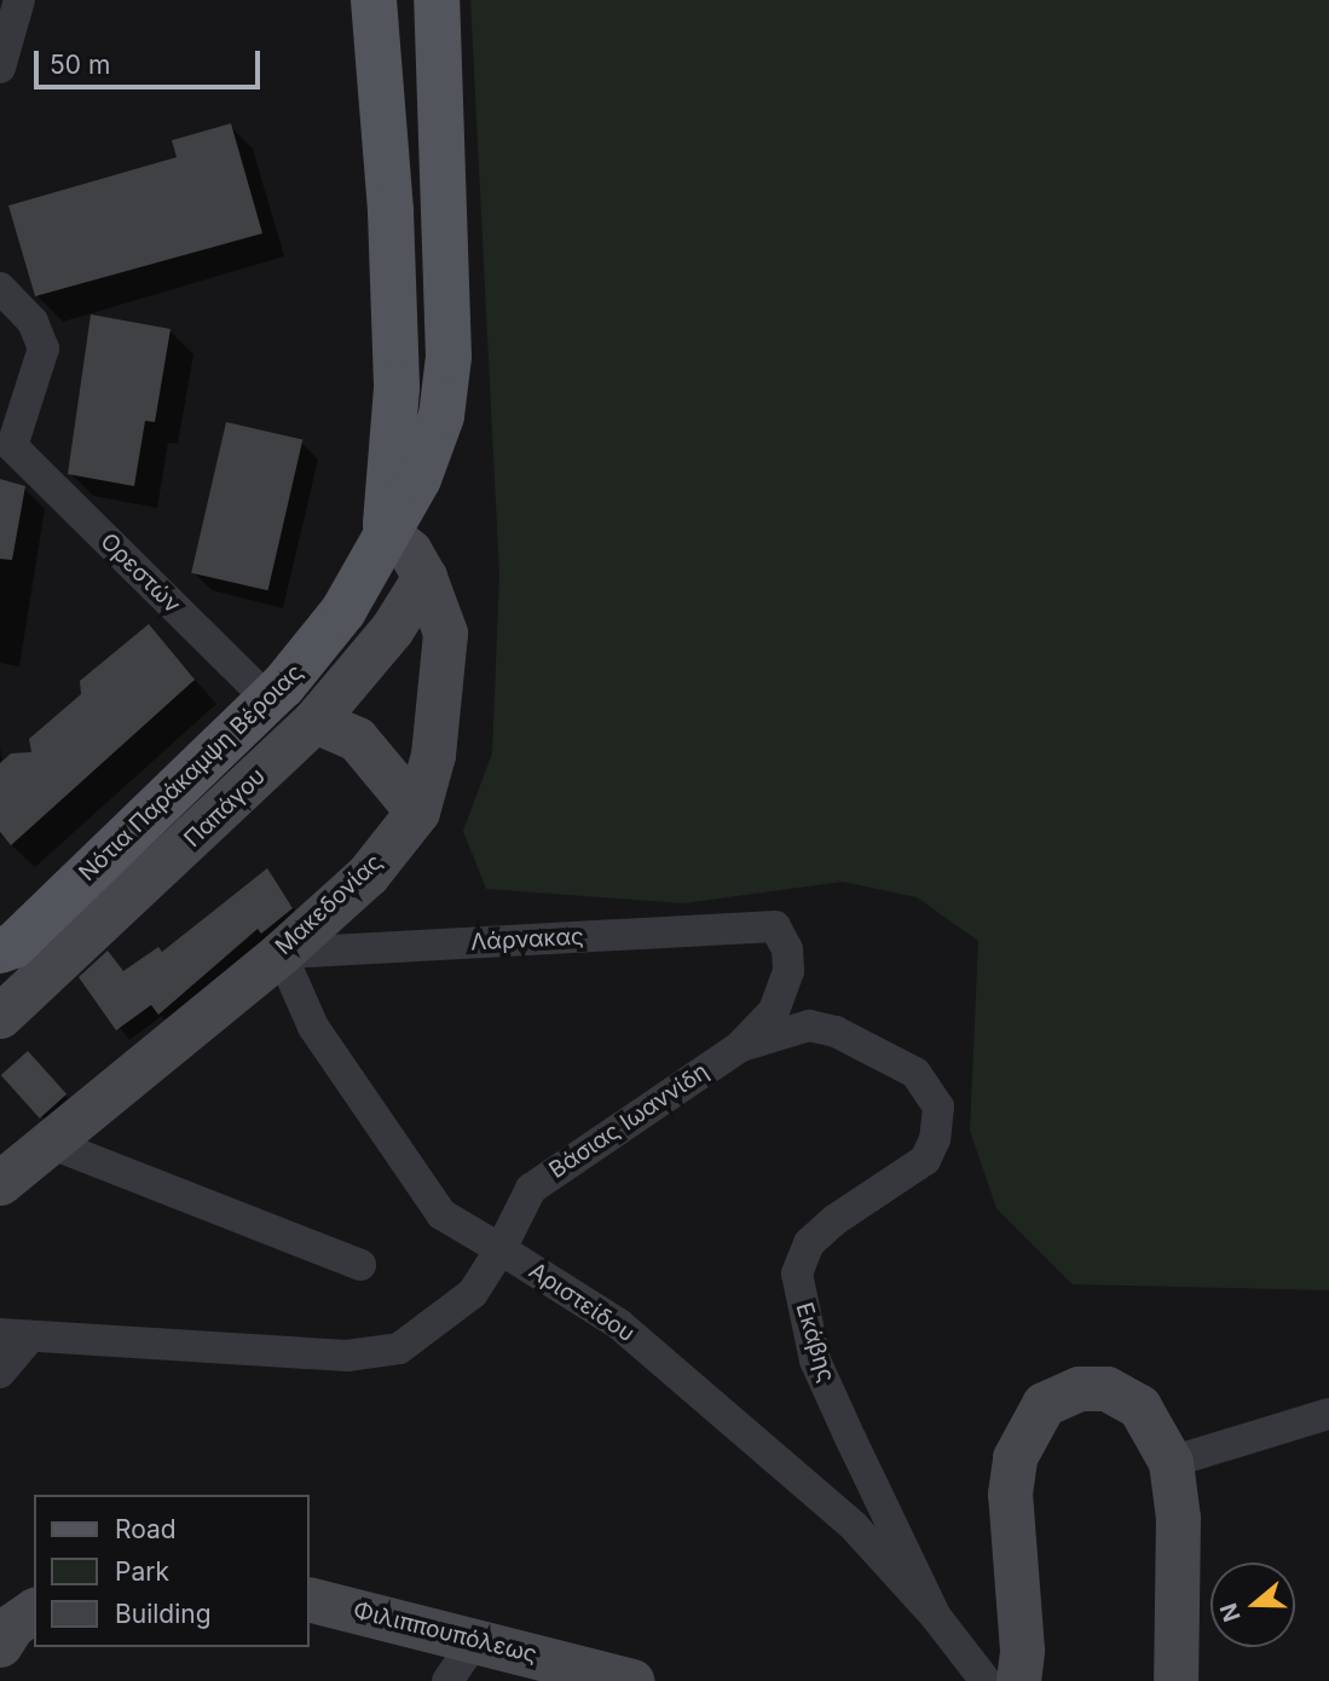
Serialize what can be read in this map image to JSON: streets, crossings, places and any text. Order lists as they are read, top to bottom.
{
  "streets": {
    "main road": ["Νότια Παράκαμψη Βέροιας"],
    "street": [
      "Ορεστών",
      "Παπάγου",
      "Μακεδονίας",
      "Λάρνακας",
      "Βάσιας Ιωαννίδη",
      "Αριστείδου",
      "Εκάβης",
      "Φιλιππουπόλεως"
    ]
  },
  "crossings": [
    ["Ορεστών", "Νότια Παράκαμψη Βέροιας"],
    ["Νότια Παράκαμψη Βέροιας", "Μακεδονίας"],
    ["Παπάγου", "Μακεδονίας"],
    ["Μακεδονίας", "Λάρνακας"],
    ["Μακεδονίας", "Αριστείδου"],
    ["Λάρνακας", "Βάσιας Ιωαννίδη"],
    ["Λάρνακας", "Αριστείδου"],
    ["Βάσιας Ιωαννίδη", "Αριστείδου"],
    ["Βάσιας Ιωαννίδη", "Εκάβης"],
    ["Αριστείδου", "Εκάβης"]
  ],
  "legend": ["Road", "Park", "Building"],
  "scale_bar": "50 m",
  "north": "left"
}
